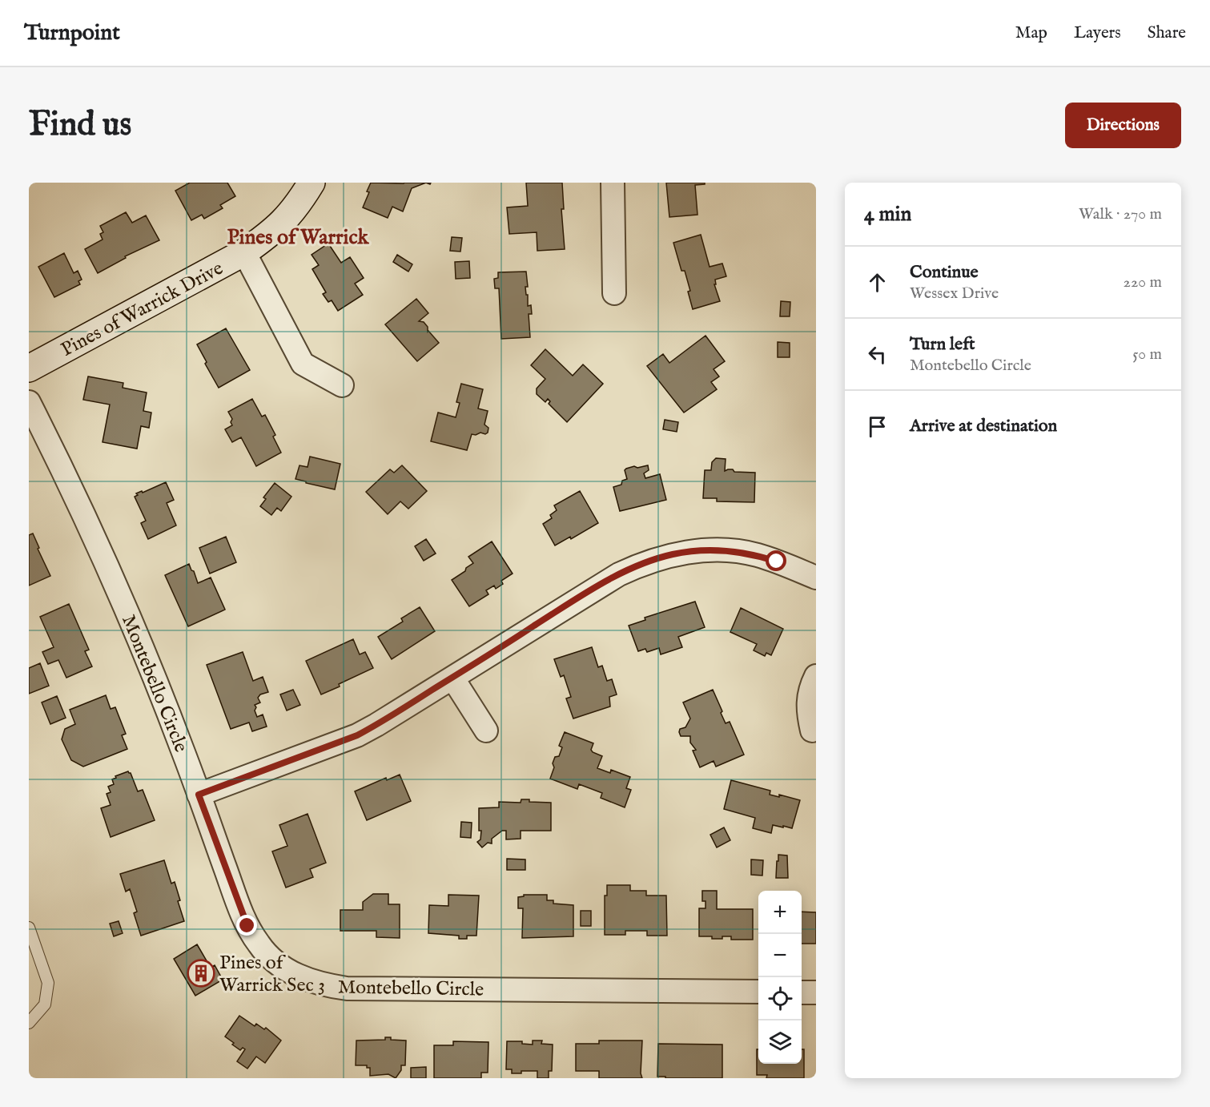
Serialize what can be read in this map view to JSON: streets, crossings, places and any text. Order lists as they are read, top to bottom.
{
  "streets": {
    "street": ["Pines of Warrick Drive", "Montebello Circle"]
  },
  "districts": ["Pines of Warrick"],
  "places": {
    "building": ["Pines of Warrick Sec 3"]
  },
  "page": {
    "header": "Turnpoint",
    "nav": ["Map", "Layers", "Share"],
    "buttons": "Directions",
    "title": "Find us",
    "heading": ["4 min", "Walk · 270 m"],
    "list": [
      ["Continue", "Wessex Drive", "220 m"],
      ["Turn left", "Montebello Circle", "50 m"],
      "Arrive at destination"
    ],
    "map_buttons": ["+", "−"]
  }
}
